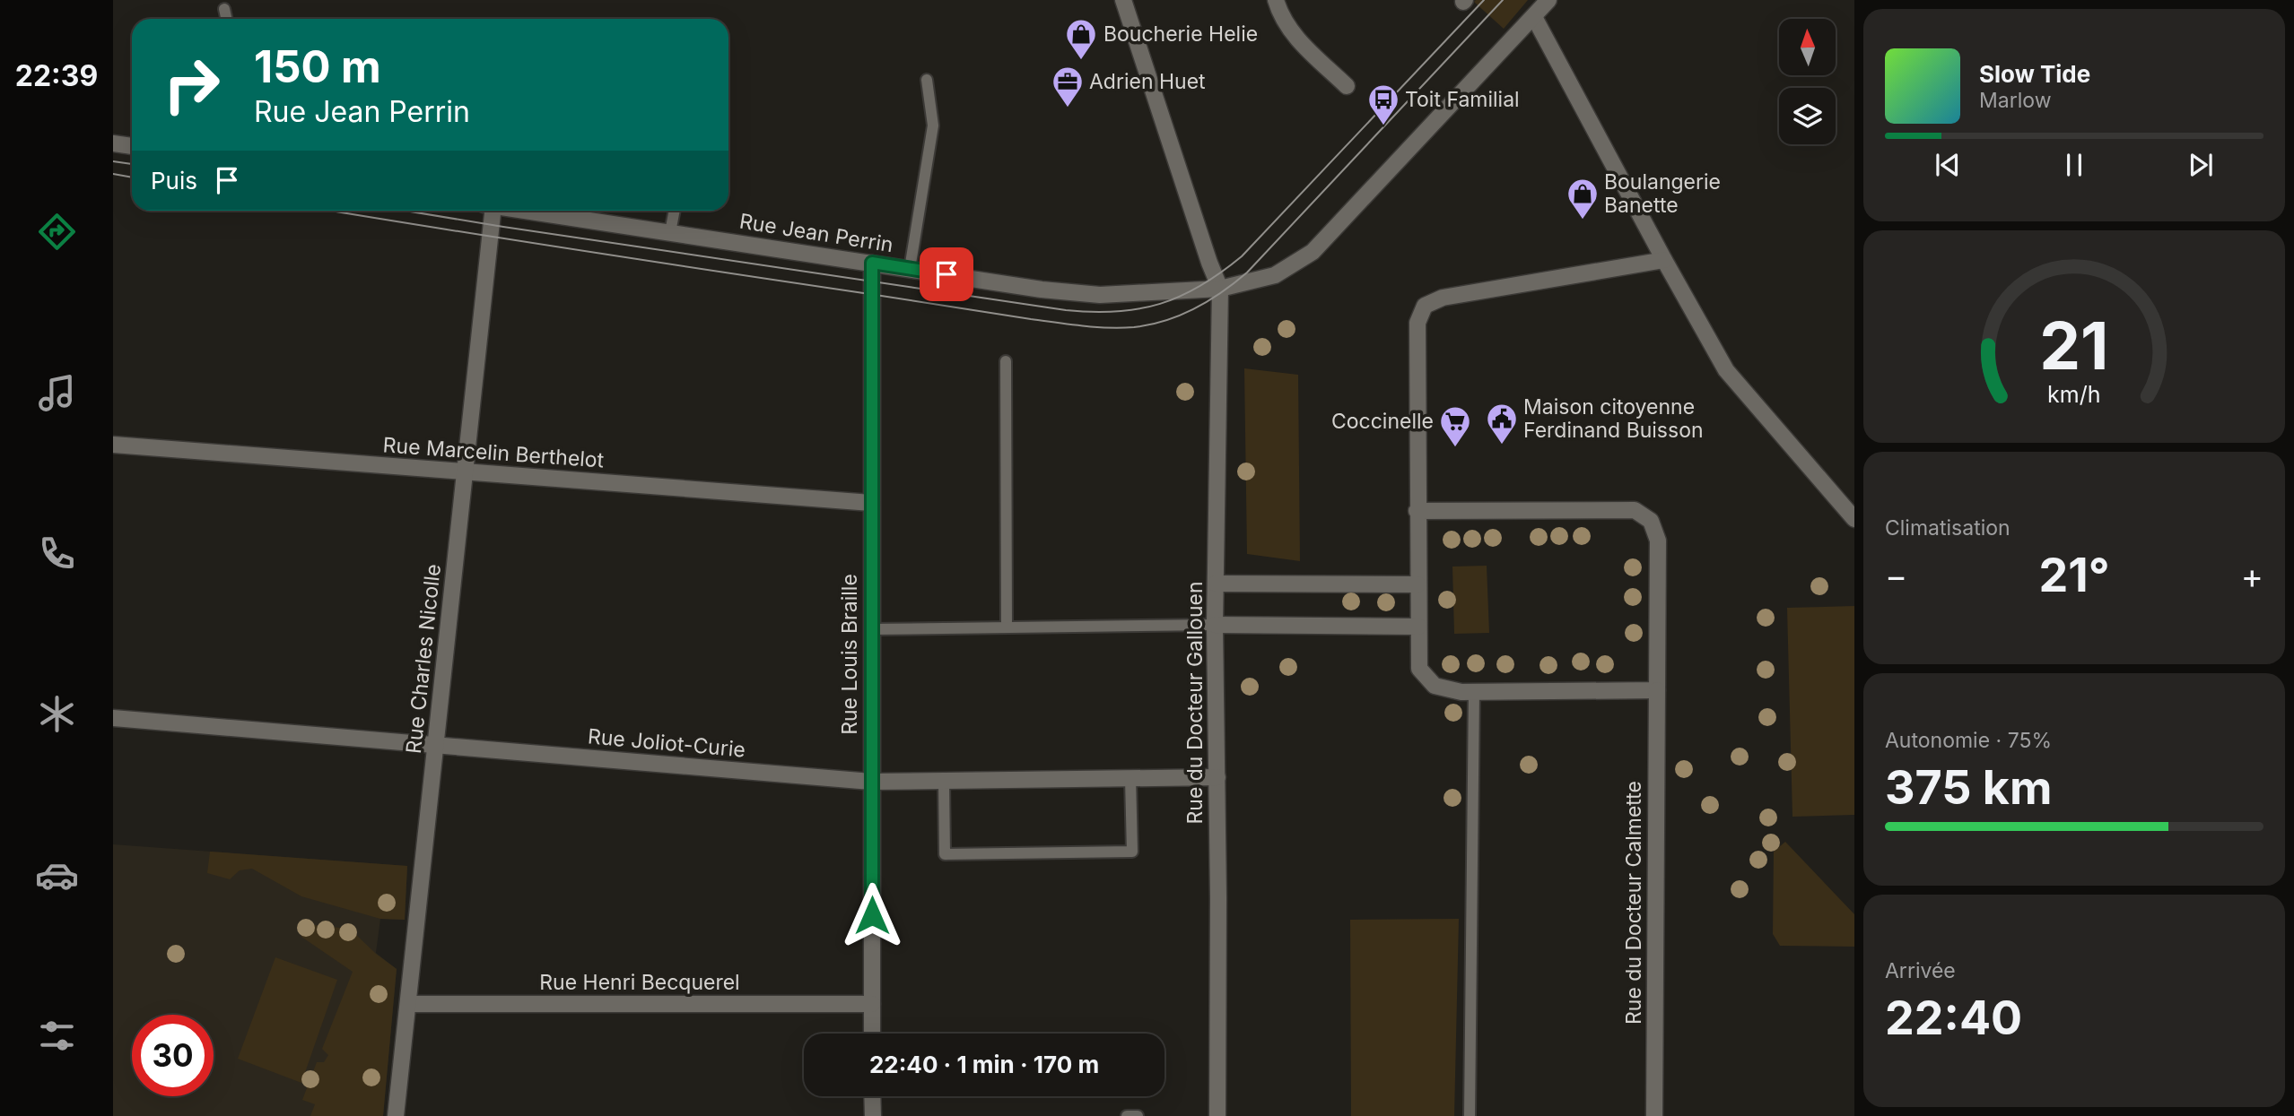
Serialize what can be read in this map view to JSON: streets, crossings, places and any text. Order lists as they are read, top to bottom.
{
  "streets": {
    "street": [
      "Rue Jean Perrin",
      "Rue Marcelin Berthelot",
      "Rue Louis Braille",
      "Rue Charles Nicolle",
      "Rue du Docteur Gallouen",
      "Rue Joliot-Curie",
      "Rue du Docteur Calmette",
      "Rue Henri Becquerel"
    ]
  },
  "crossings": [
    ["Rue Jean Perrin", "Rue Louis Braille"],
    ["Rue Jean Perrin", "Rue du Docteur Gallouen"],
    ["Rue Marcelin Berthelot", "Rue Louis Braille"],
    ["Rue Marcelin Berthelot", "Rue Charles Nicolle"],
    ["Rue Louis Braille", "Rue Joliot-Curie"],
    ["Rue Louis Braille", "Rue Henri Becquerel"],
    ["Rue Charles Nicolle", "Rue Joliot-Curie"],
    ["Rue Charles Nicolle", "Rue Henri Becquerel"],
    ["Rue du Docteur Gallouen", "Rue Joliot-Curie"]
  ],
  "places": {
    "shop": ["Boucherie Helie", "Boulangerie Banette"],
    "office": ["Adrien Huet"],
    "bus stop": ["Toit Familial"],
    "public building": ["Maison citoyenne Ferdinand Buisson"],
    "supermarket": ["Coccinelle"]
  },
  "north": "top",
  "page": {
    "tabs": "22:39",
    "turn": ["150 m", "Rue Jean Perrin"],
    "song": ["Slow Tide", "Marlow"],
    "then": "Puis",
    "tile": [
      "Climatisation",
      ["Autonomie · 75%", "375 km"],
      ["Arrivée", "22:40"]
    ],
    "heat": ["−", "21°", "+"],
    "limit": "30",
    "trip": "22:40 · 1 min · 170 m",
    "gauge": ["21", "km/h"]
  }
}
